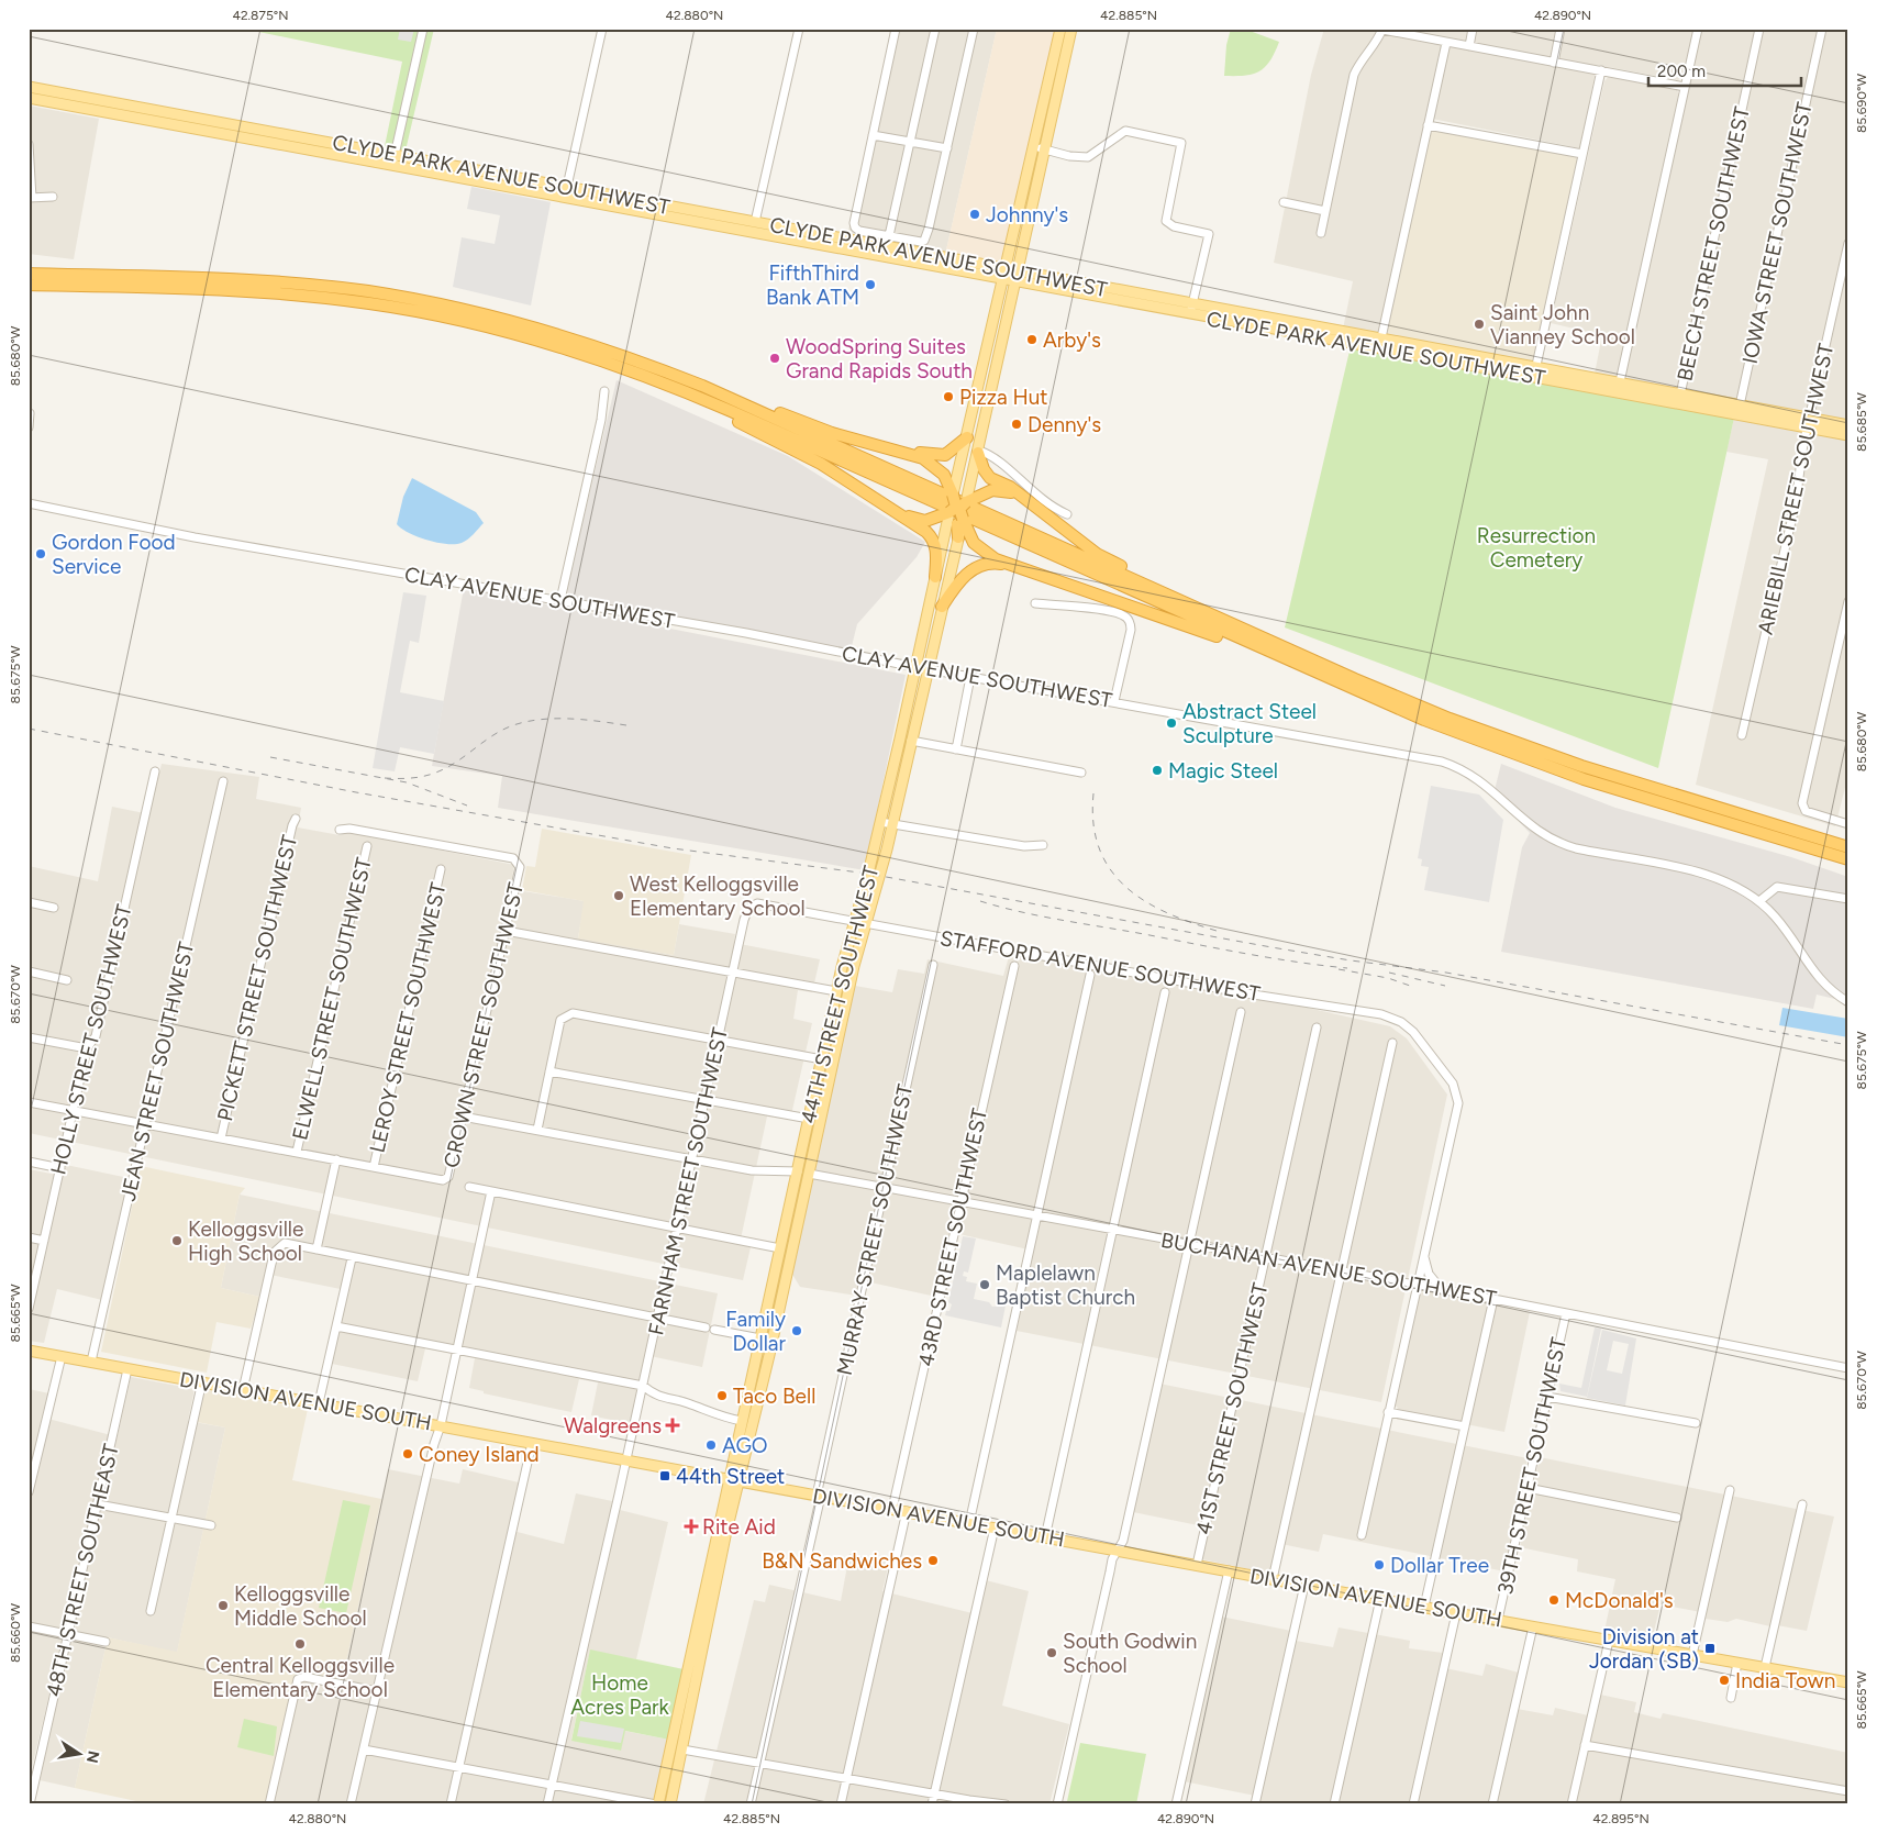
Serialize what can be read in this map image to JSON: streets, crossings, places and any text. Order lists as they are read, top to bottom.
{
  "streets": {
    "main road": ["CLYDE PARK AVENUE SOUTHWEST", "44TH STREET SOUTHWEST", "DIVISION AVENUE SOUTH"],
    "street": [
      "IOWA STREET SOUTHWEST",
      "BEECH STREET SOUTHWEST",
      "ARIEBILL STREET SOUTHWEST",
      "CLAY AVENUE SOUTHWEST",
      "STAFFORD AVENUE SOUTHWEST",
      "PICKETT STREET SOUTHWEST",
      "ELWELL STREET SOUTHWEST",
      "LEROY STREET SOUTHWEST",
      "CROWN STREET SOUTHWEST",
      "HOLLY STREET SOUTHWEST",
      "JEAN STREET SOUTHWEST",
      "FARNHAM STREET SOUTHWEST",
      "MURRAY STREET SOUTHWEST",
      "43RD STREET SOUTHWEST",
      "BUCHANAN AVENUE SOUTHWEST",
      "41ST STREET SOUTHWEST",
      "39TH STREET SOUTHWEST",
      "48TH STREET SOUTHEAST"
    ]
  },
  "crossings": [
    ["CLYDE PARK AVENUE SOUTHWEST", "IOWA STREET SOUTHWEST"],
    ["CLYDE PARK AVENUE SOUTHWEST", "BEECH STREET SOUTHWEST"],
    ["CLYDE PARK AVENUE SOUTHWEST", "ARIEBILL STREET SOUTHWEST"],
    ["CLYDE PARK AVENUE SOUTHWEST", "44TH STREET SOUTHWEST"],
    ["CLAY AVENUE SOUTHWEST", "44TH STREET SOUTHWEST"],
    ["STAFFORD AVENUE SOUTHWEST", "44TH STREET SOUTHWEST"],
    ["STAFFORD AVENUE SOUTHWEST", "FARNHAM STREET SOUTHWEST"],
    ["STAFFORD AVENUE SOUTHWEST", "BUCHANAN AVENUE SOUTHWEST"],
    ["44TH STREET SOUTHWEST", "BUCHANAN AVENUE SOUTHWEST"],
    ["44TH STREET SOUTHWEST", "DIVISION AVENUE SOUTH"],
    ["LEROY STREET SOUTHWEST", "CROWN STREET SOUTHWEST"],
    ["JEAN STREET SOUTHWEST", "DIVISION AVENUE SOUTH"],
    ["FARNHAM STREET SOUTHWEST", "DIVISION AVENUE SOUTH"],
    ["MURRAY STREET SOUTHWEST", "BUCHANAN AVENUE SOUTHWEST"],
    ["MURRAY STREET SOUTHWEST", "DIVISION AVENUE SOUTH"],
    ["43RD STREET SOUTHWEST", "BUCHANAN AVENUE SOUTHWEST"],
    ["43RD STREET SOUTHWEST", "DIVISION AVENUE SOUTH"],
    ["BUCHANAN AVENUE SOUTHWEST", "41ST STREET SOUTHWEST"],
    ["BUCHANAN AVENUE SOUTHWEST", "39TH STREET SOUTHWEST"],
    ["DIVISION AVENUE SOUTH", "41ST STREET SOUTHWEST"],
    ["DIVISION AVENUE SOUTH", "39TH STREET SOUTHWEST"],
    ["DIVISION AVENUE SOUTH", "48TH STREET SOUTHEAST"]
  ],
  "parks": ["Resurrection Cemetery", "Home Acres Park"],
  "places": {
    "other": [
      "Johnny's",
      "FifthThird Bank ATM",
      "Saint John Vianney School",
      "Arby's",
      "WoodSpring Suites Grand Rapids South",
      "Pizza Hut",
      "Denny's",
      "Gordon Food Service",
      "Abstract Steel Sculpture",
      "Magic Steel",
      "West Kelloggsville Elementary School",
      "Kelloggsville High School",
      "Maplelawn Baptist Church",
      "Family Dollar",
      "Taco Bell",
      "AGO",
      "Coney Island",
      "B&N Sandwiches",
      "Dollar Tree",
      "McDonald's",
      "Kelloggsville Middle School",
      "Central Kelloggsville Elementary School",
      "South Godwin School",
      "India Town"
    ],
    "health": ["Walgreens", "Rite Aid"],
    "transit": ["44th Street", "Division at Jordan (SB)"]
  },
  "scale_bar": "200 m",
  "north": "right",
  "coordinates": [
    "42.875°N",
    "42.880°N",
    "42.885°N",
    "42.890°N",
    "85.690°W",
    "85.680°W",
    "85.685°W",
    "85.675°W",
    "85.670°W",
    "85.665°W",
    "85.660°W",
    "42.895°N"
  ]
}
